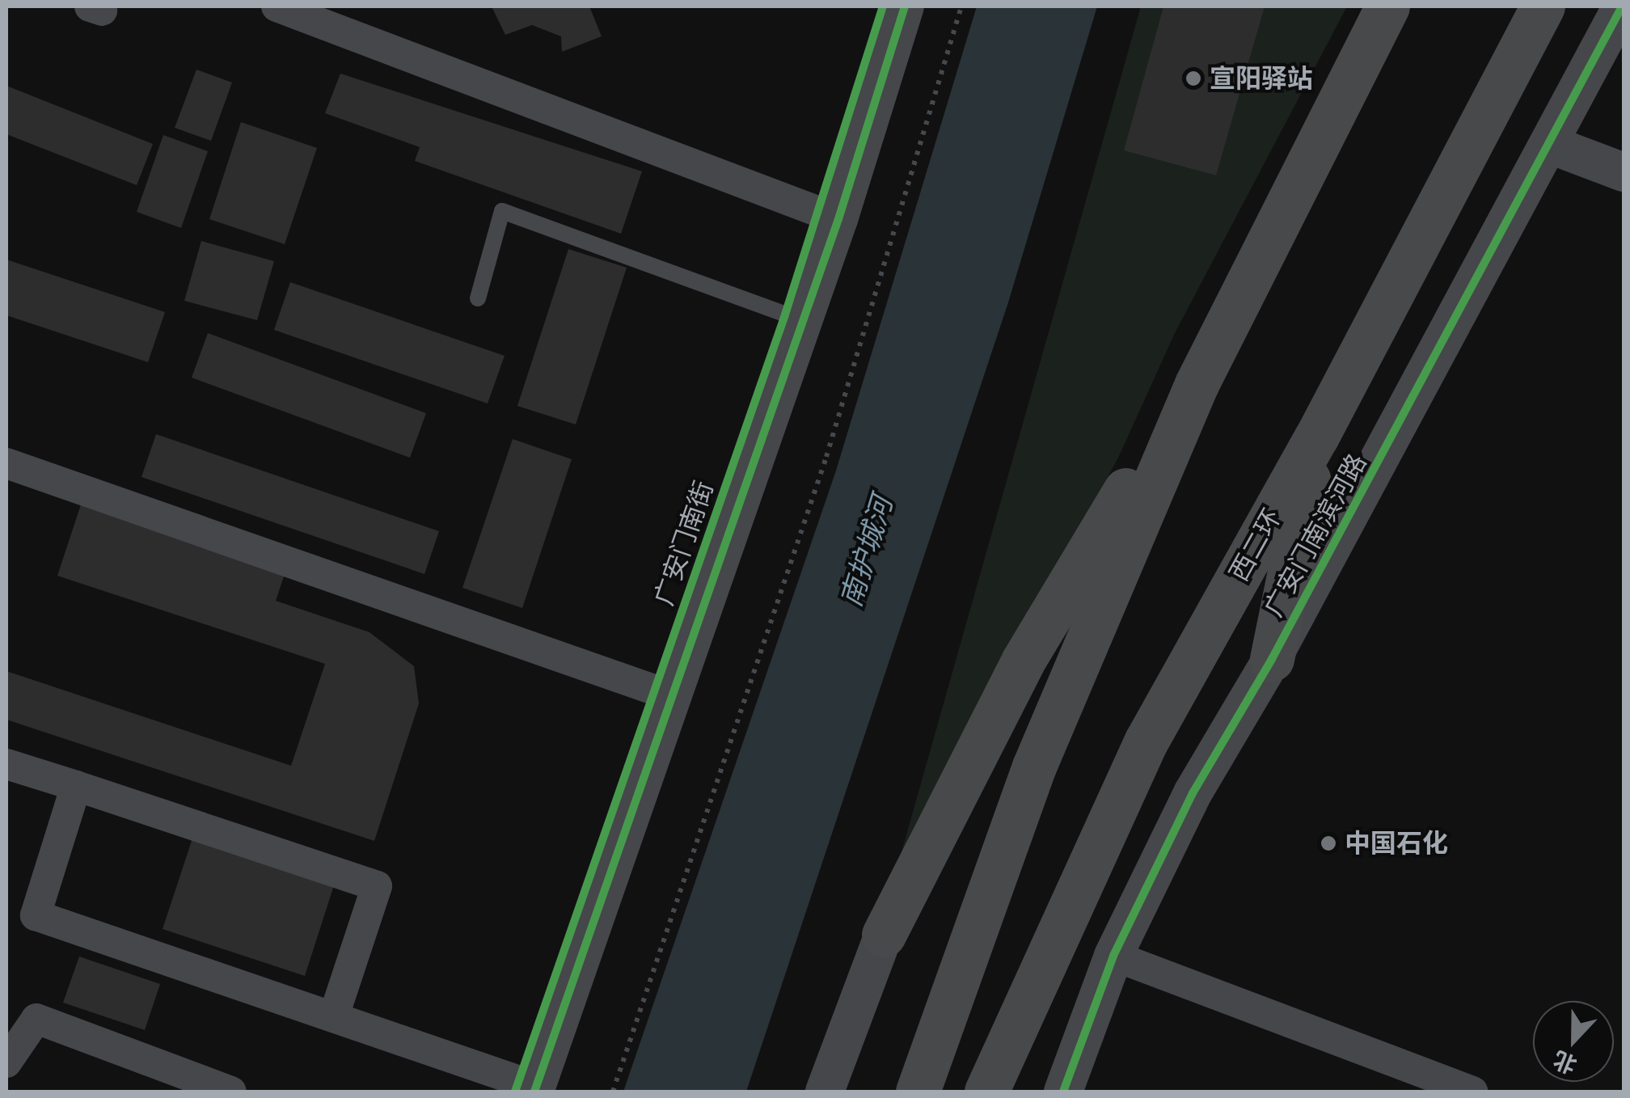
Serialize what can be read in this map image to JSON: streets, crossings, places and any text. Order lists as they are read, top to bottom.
{
  "streets": {
    "highway": ["西二环"],
    "street": ["广安门南滨河路", "广安门南街"]
  },
  "water": ["南护城河"],
  "places": ["宣阳驿站", "中国石化"],
  "north": "bottom"
}
